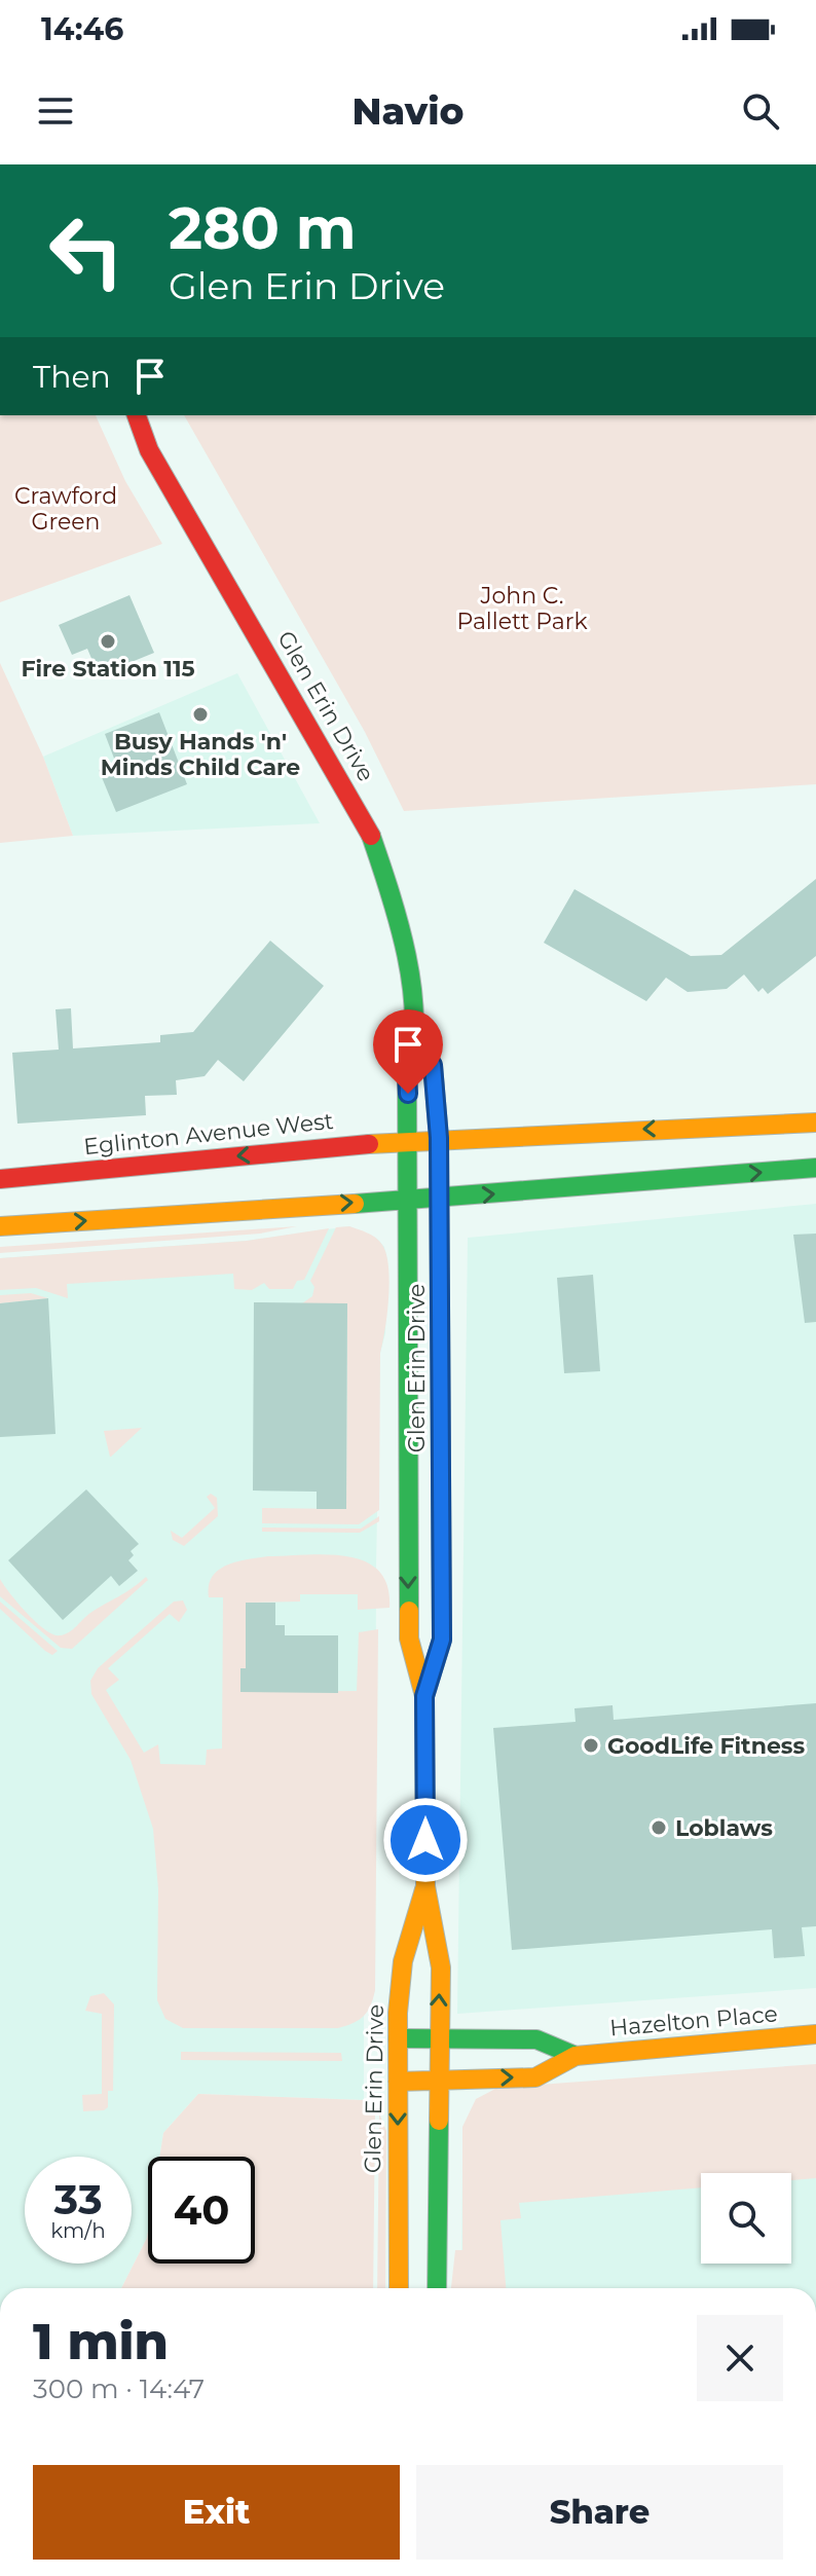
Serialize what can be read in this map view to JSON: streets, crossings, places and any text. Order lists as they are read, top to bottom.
{
  "streets": {
    "street": ["Glen Erin Drive", "Eglinton Avenue West", "Hazelton Place"]
  },
  "crossings": [
    ["Glen Erin Drive", "Eglinton Avenue West"],
    ["Glen Erin Drive", "Hazelton Place"]
  ],
  "parks": ["Crawford Green", "John C. Pallett Park"],
  "places": [
    "Fire Station 115",
    "Busy Hands 'n' Minds Child Care",
    "GoodLife Fitness",
    "Loblaws"
  ],
  "page": {
    "status": "14:46",
    "header": "Navio",
    "turn": ["280 m", "Glen Erin Drive"],
    "then": "Then",
    "speed": "33 km/h",
    "limit": "40",
    "heading": ["1 min", "300 m · 14:47"],
    "buttons": ["Exit", "Share"]
  }
}
